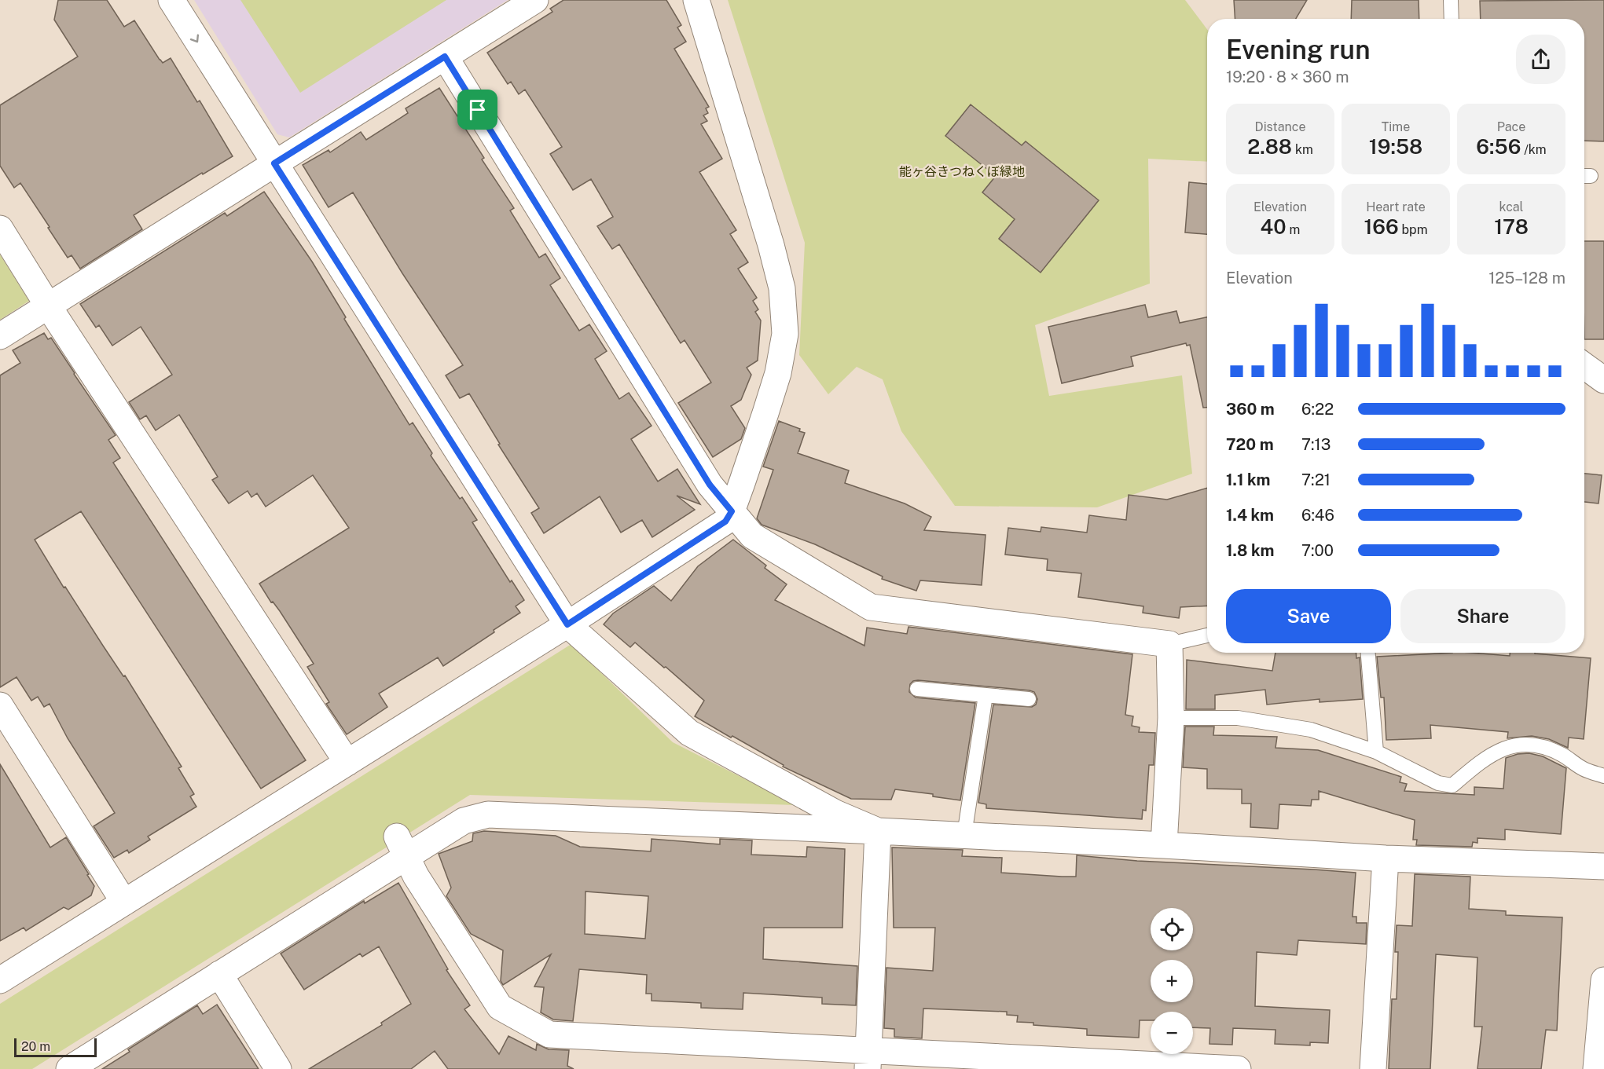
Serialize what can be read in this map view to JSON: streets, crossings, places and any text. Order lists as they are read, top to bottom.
{
  "parks": ["能ヶ谷きつねくぼ緑地"],
  "scale_bar": "20 m",
  "page": {
    "heading": ["Evening run", "19:20 · 8 × 360 m"],
    "stats": [
      ["Distance", "2.88 km"],
      ["Time", "19:58"],
      ["Pace", "6:56 /km"],
      ["Elevation", "40 m"],
      ["Heart rate", "166 bpm"],
      ["kcal", "178"]
    ],
    "chart": ["Elevation", "125–128 m"],
    "list": [
      {
        "name": "360 m",
        "note": "6:22"
      },
      {
        "name": "720 m",
        "note": "7:13"
      },
      {
        "name": "1.1 km",
        "note": "7:21"
      },
      {
        "name": "1.4 km",
        "note": "6:46"
      },
      {
        "name": "1.8 km",
        "note": "7:00"
      }
    ],
    "buttons": ["Save", "Share"],
    "map_buttons": ["+", "−"],
    "scale": "20 m"
  }
}
